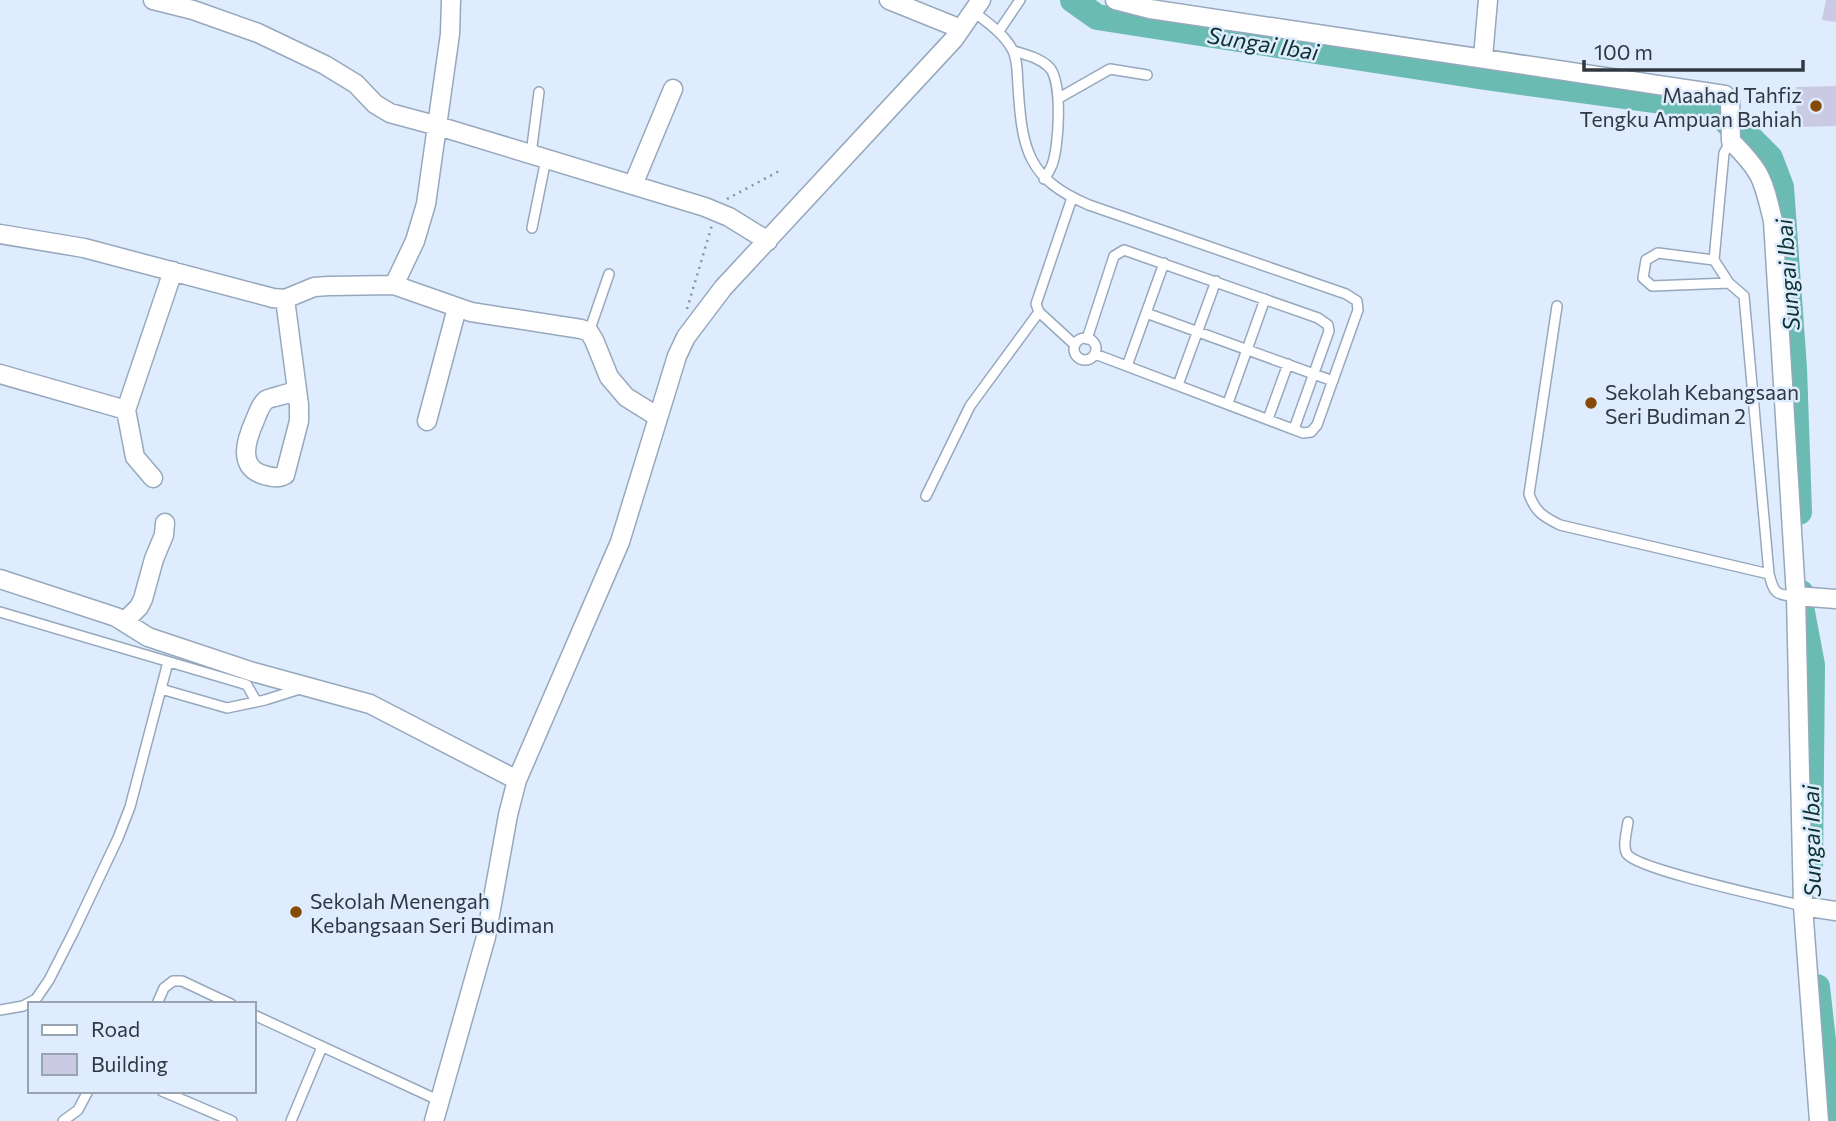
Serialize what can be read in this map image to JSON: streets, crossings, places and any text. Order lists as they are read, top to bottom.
{
  "water": ["Sungai Ibai"],
  "places": ["Maahad Tahfiz Tengku Ampuan Bahiah", "Sekolah Kebangsaan Seri Budiman 2", "Sekolah Menengah Kebangsaan Seri Budiman"],
  "legend": ["Road", "Building"],
  "scale_bar": "100 m"
}
